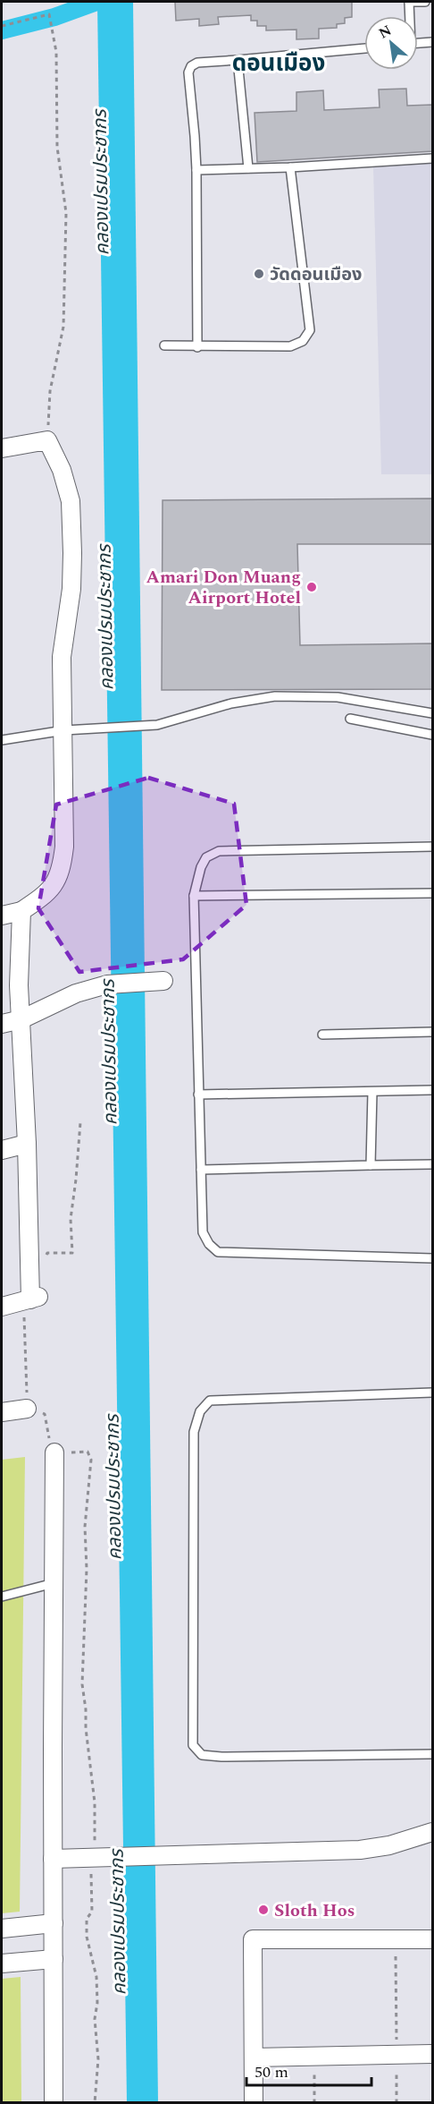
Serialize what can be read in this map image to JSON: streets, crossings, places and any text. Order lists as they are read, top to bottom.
{
  "districts": ["ดอนเมือง"],
  "water": ["คลองเปรมประชากร"],
  "places": ["วัดดอนเมือง", "Amari Don Muang Airport Hotel", "Sloth Hos"],
  "scale_bar": "50 m",
  "north": "top left"
}
